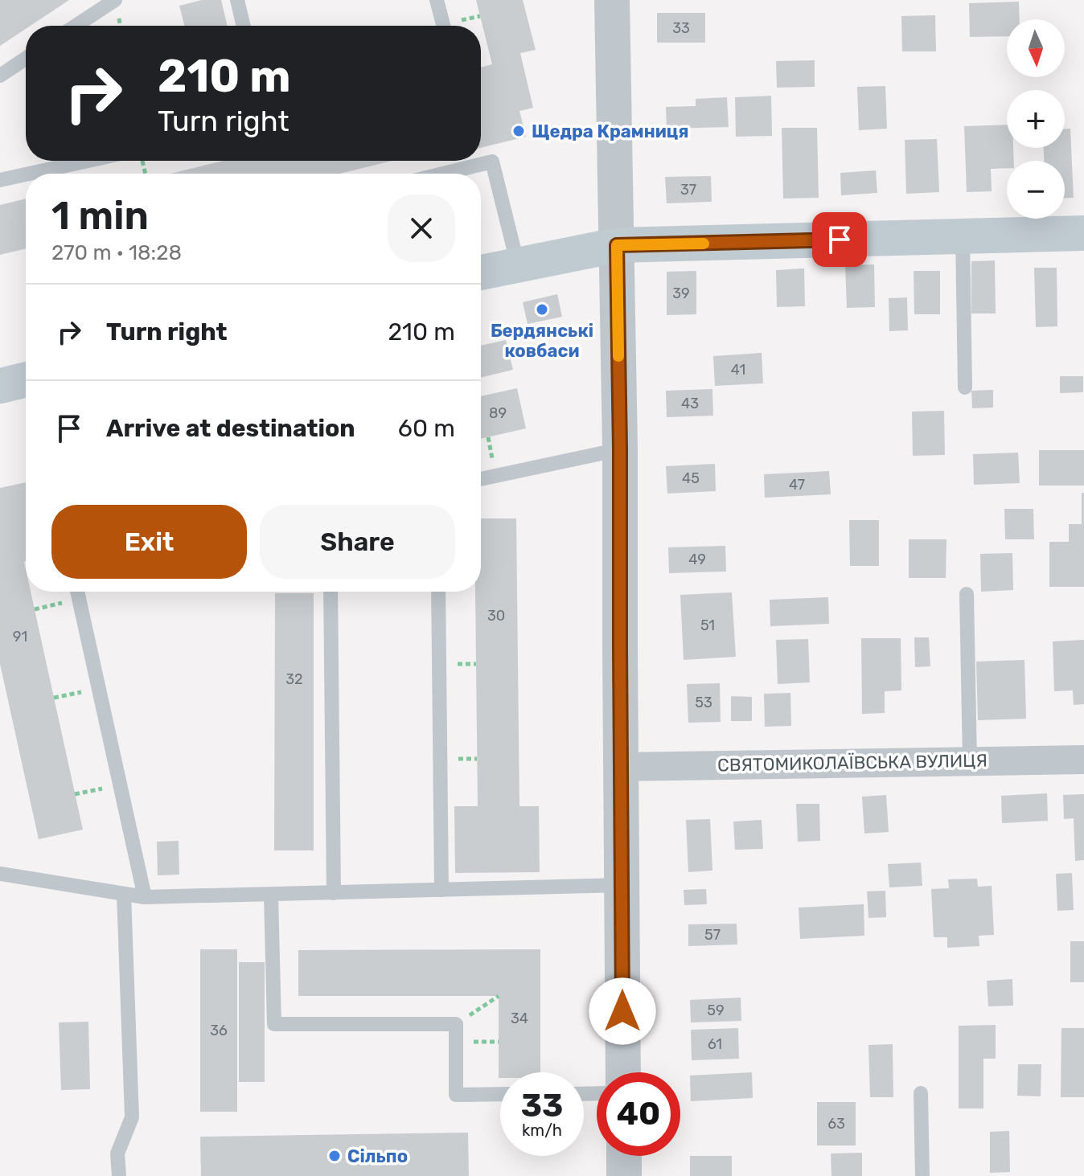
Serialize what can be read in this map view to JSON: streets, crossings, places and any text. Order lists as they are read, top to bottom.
{
  "streets": {
    "street": ["СВЯТОМИКОЛАЇВСЬКА ВУЛИЦЯ"]
  },
  "places": ["Щедра Крамниця", "Бердянські ковбаси", "Сільпо"],
  "house_numbers": [
    "33",
    "37",
    "39",
    "41",
    "43",
    "89",
    "45",
    "47",
    "49",
    "30",
    "51",
    "91",
    "32",
    "53",
    "57",
    "59",
    "34",
    "36",
    "61",
    "63"
  ],
  "north": "bottom",
  "page": {
    "map_buttons": ["+", "−"],
    "turn": ["210 m", "Turn right"],
    "heading": ["1 min", "270 m · 18:28"],
    "list": [
      {
        "name": "Turn right",
        "value": "210 m"
      },
      {
        "name": "Arrive at destination",
        "value": "60 m"
      }
    ],
    "buttons": ["Exit", "Share"],
    "speed": "33 km/h",
    "limit": "40"
  }
}
